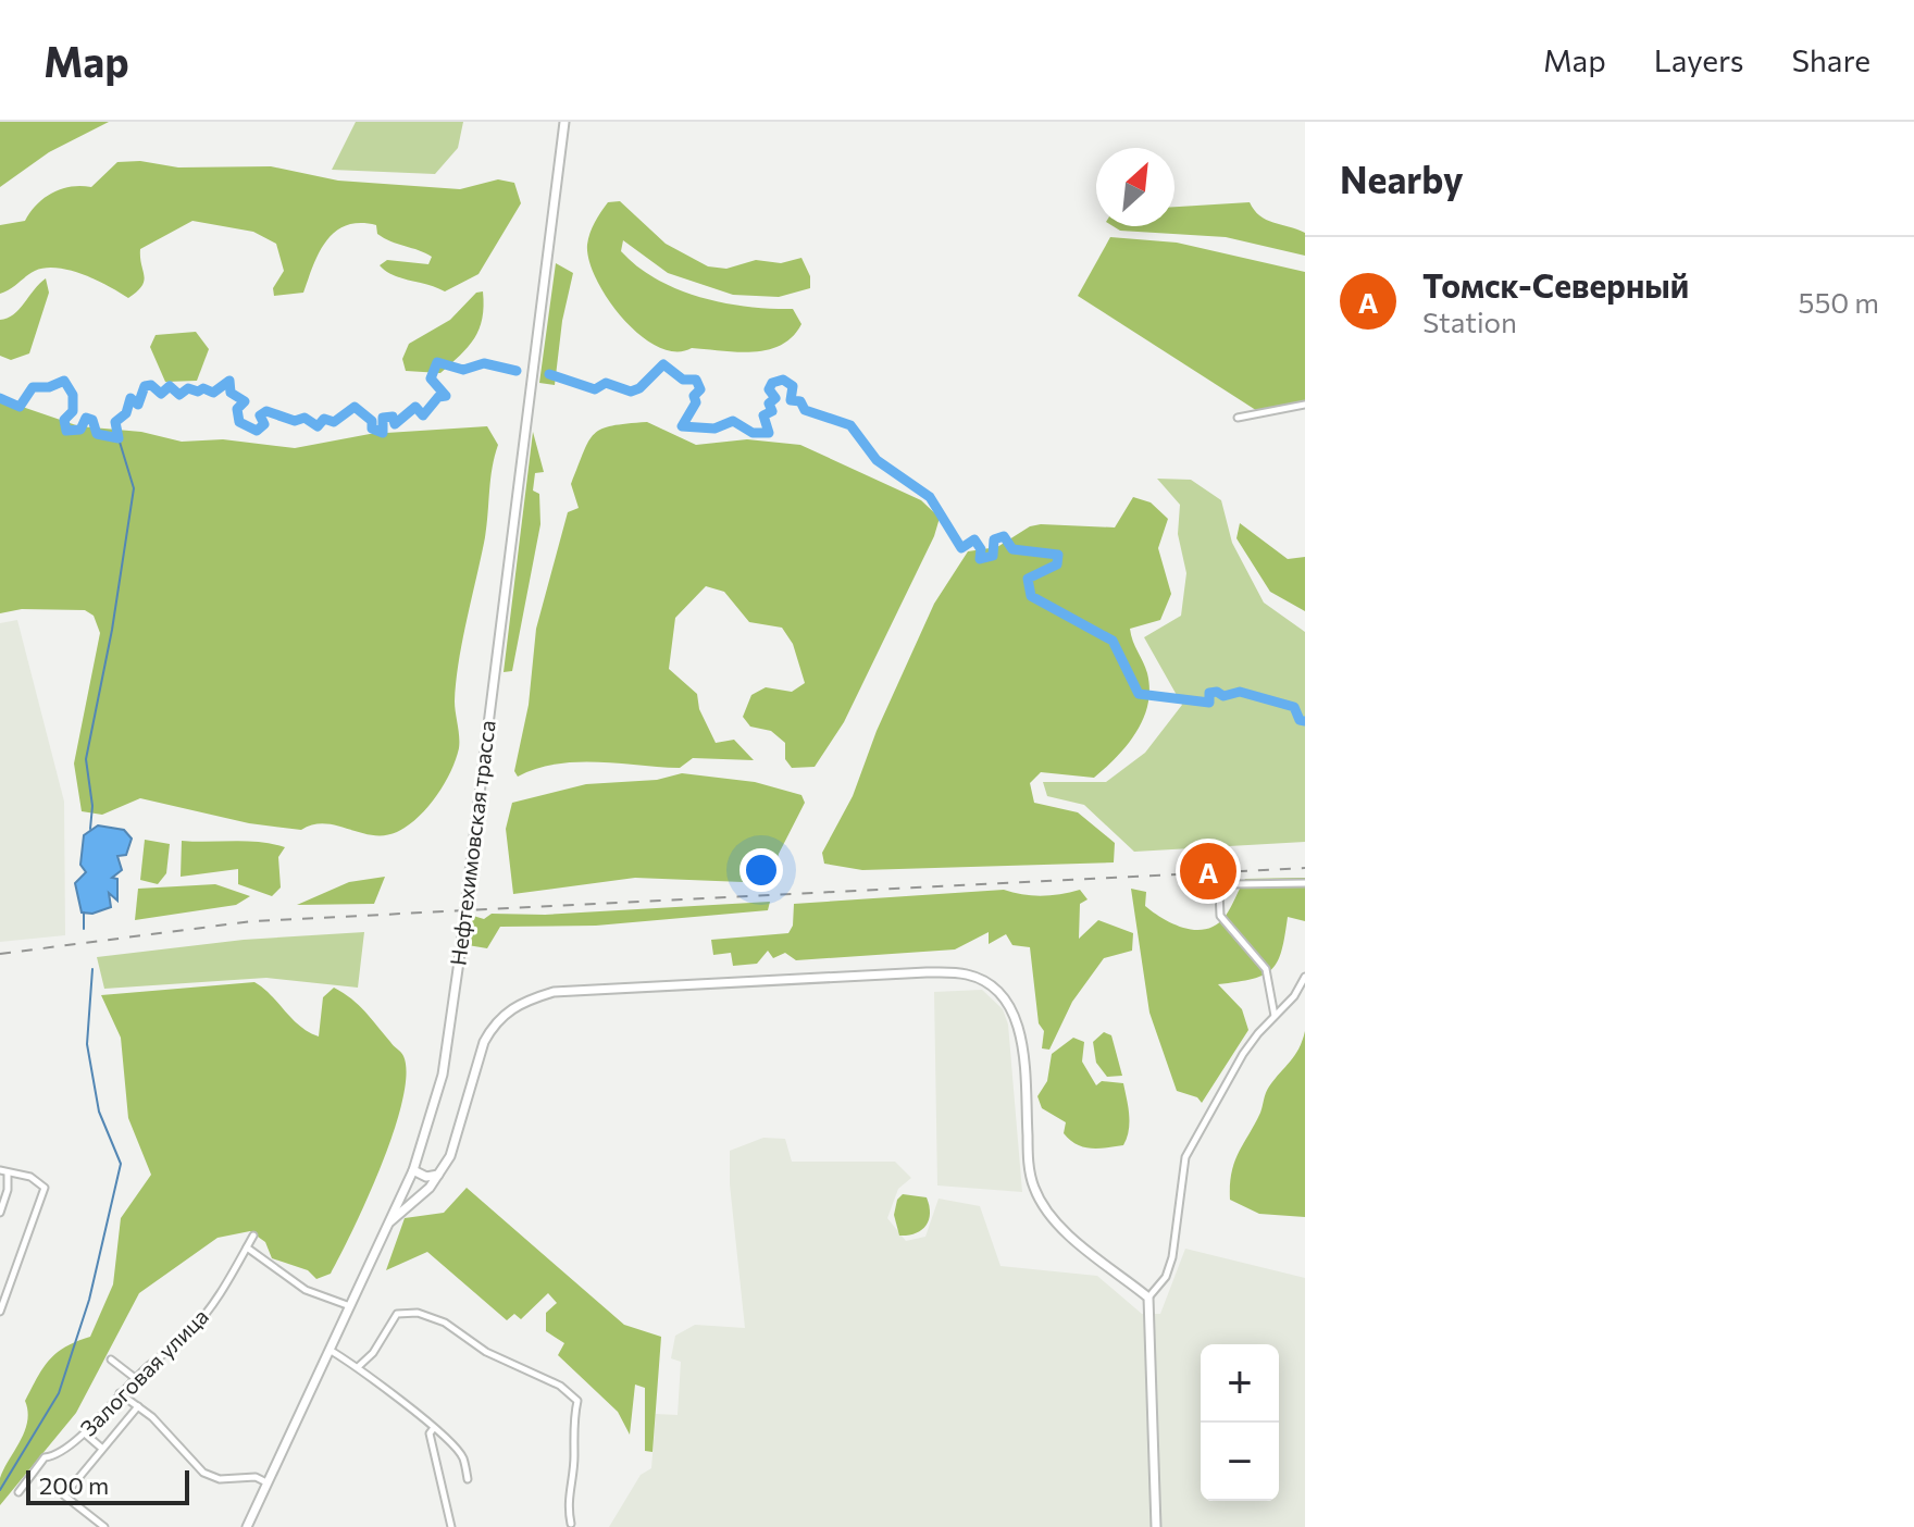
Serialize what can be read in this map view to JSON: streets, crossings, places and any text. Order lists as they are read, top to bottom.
{
  "streets": {
    "main road": ["Нефтехимовская трасса"],
    "street": ["Залоговая улица"]
  },
  "scale_bar": "200 m",
  "north": "top right",
  "page": {
    "header": "Map",
    "nav": ["Map", "Layers", "Share"],
    "heading": "Nearby",
    "list": [
      {
        "mark": "A",
        "name": "Томск-Северный",
        "note": "Station",
        "value": "550 m"
      }
    ],
    "pins": "A",
    "map_buttons": ["+", "−"],
    "scale": "200 m"
  }
}
